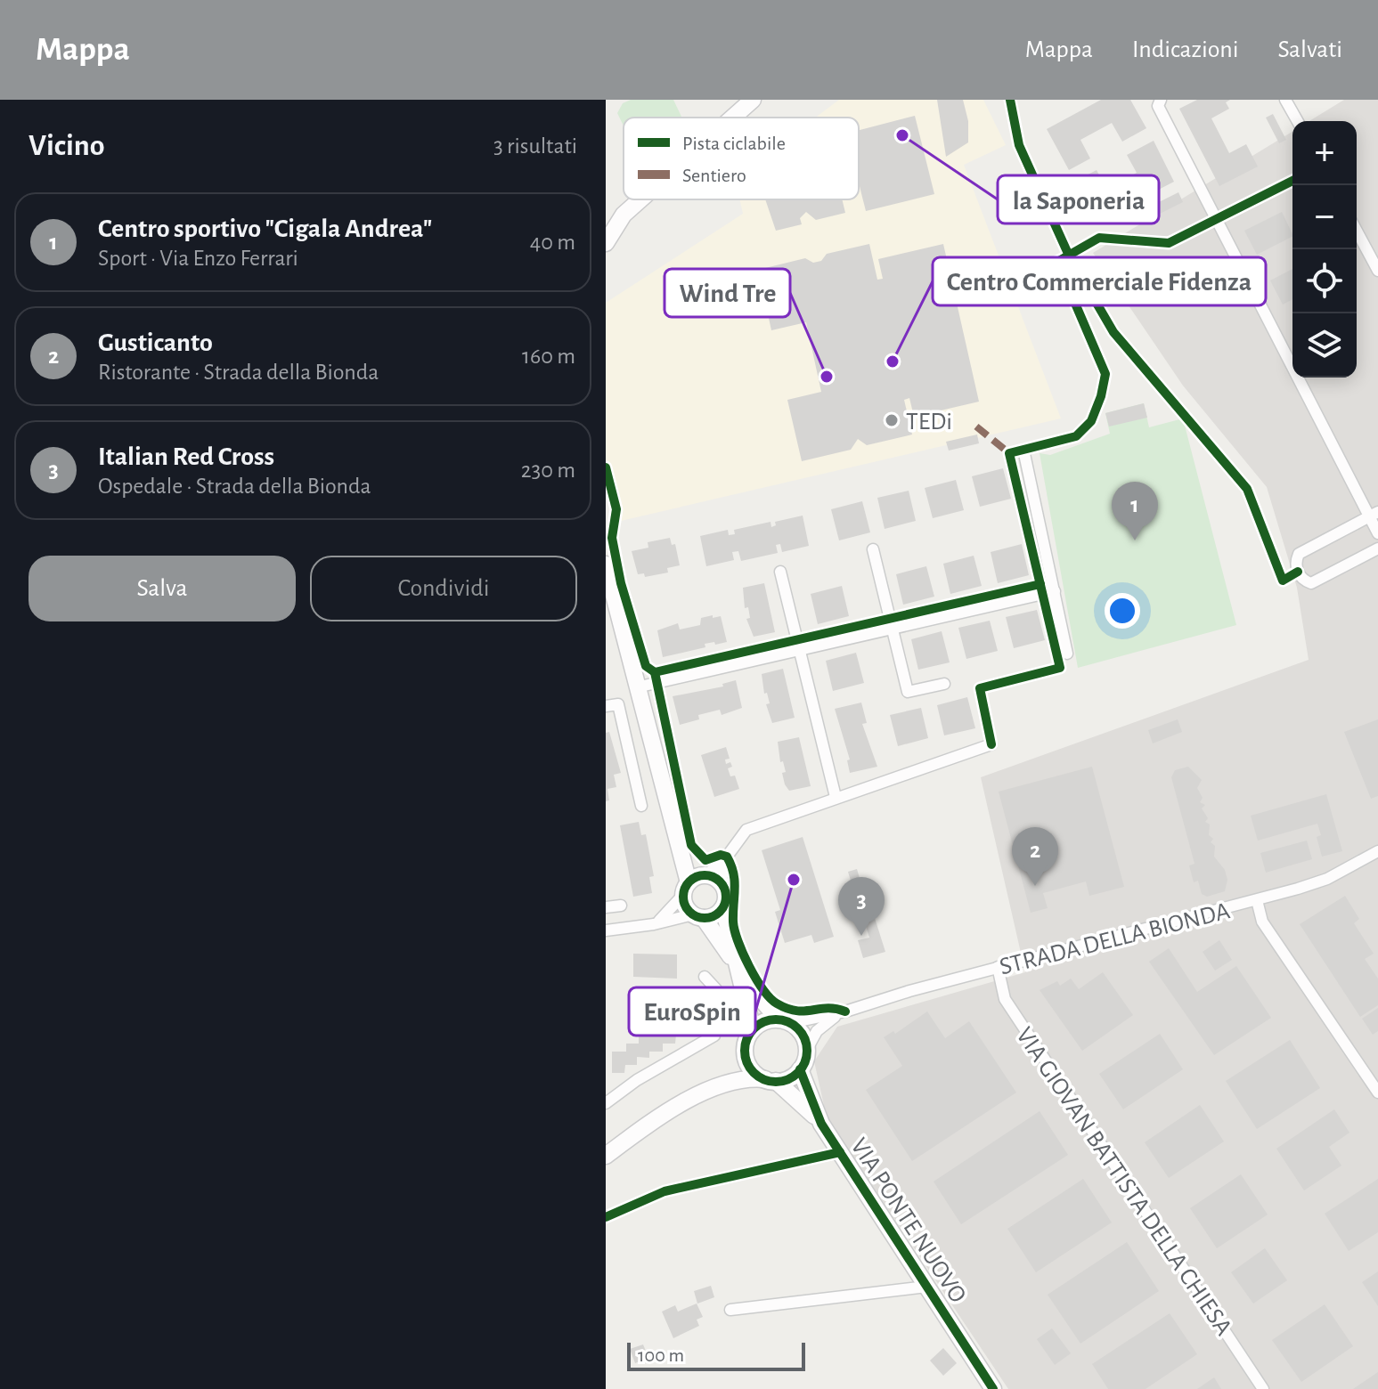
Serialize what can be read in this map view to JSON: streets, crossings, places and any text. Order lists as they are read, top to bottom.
{
  "streets": {
    "street": ["STRADA DELLA BIONDA", "VIA GIOVAN BATTISTA DELLA CHIESA", "VIA PONTE NUOVO"]
  },
  "crossings": [
    ["STRADA DELLA BIONDA", "VIA GIOVAN BATTISTA DELLA CHIESA"],
    ["STRADA DELLA BIONDA", "VIA PONTE NUOVO"]
  ],
  "places": [
    "la Saponeria",
    "Centro Commerciale Fidenza",
    "Wind Tre",
    "TEDi",
    "EuroSpin"
  ],
  "legend": ["Pista ciclabile", "Sentiero"],
  "scale_bar": "100 m",
  "page": {
    "header": "Mappa",
    "nav": ["Mappa", "Indicazioni", "Salvati"],
    "heading": ["Vicino", "3 risultati"],
    "map_buttons": ["+", "−"],
    "list": [
      {
        "mark": "1",
        "name": "Centro sportivo \"Cigala Andrea\"",
        "note": "Sport · Via Enzo Ferrari",
        "value": "40 m"
      },
      {
        "mark": "2",
        "name": "Gusticanto",
        "note": "Ristorante · Strada della Bionda",
        "value": "160 m"
      },
      {
        "mark": "3",
        "name": "Italian Red Cross",
        "note": "Ospedale · Strada della Bionda",
        "value": "230 m"
      }
    ],
    "pins": ["1", "2", "3"],
    "buttons": ["Salva", "Condividi"],
    "scale": "100 m"
  }
}
